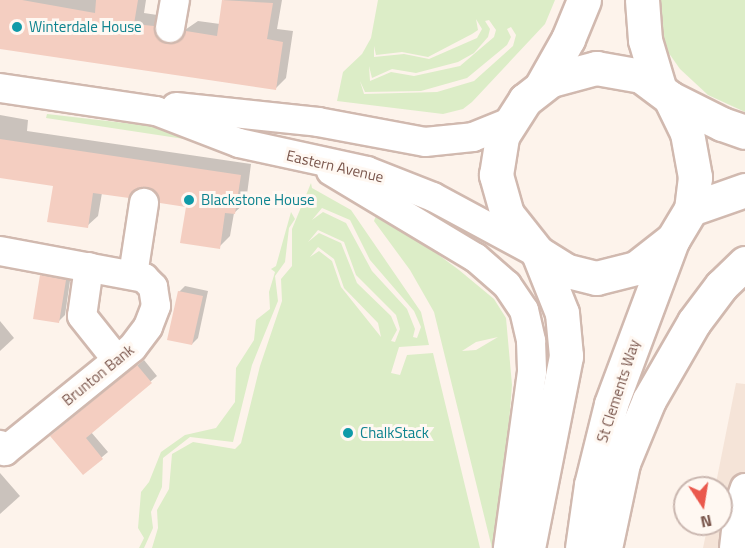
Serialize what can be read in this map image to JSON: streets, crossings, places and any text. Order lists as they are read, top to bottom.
{
  "streets": {
    "main road": ["St Clements Way"],
    "street": ["Eastern Avenue", "Brunton Bank"]
  },
  "crossings": [
    ["Eastern Avenue", "St Clements Way"]
  ],
  "places": ["Winterdale House", "Blackstone House", "ChalkStack"],
  "north": "bottom"
}
